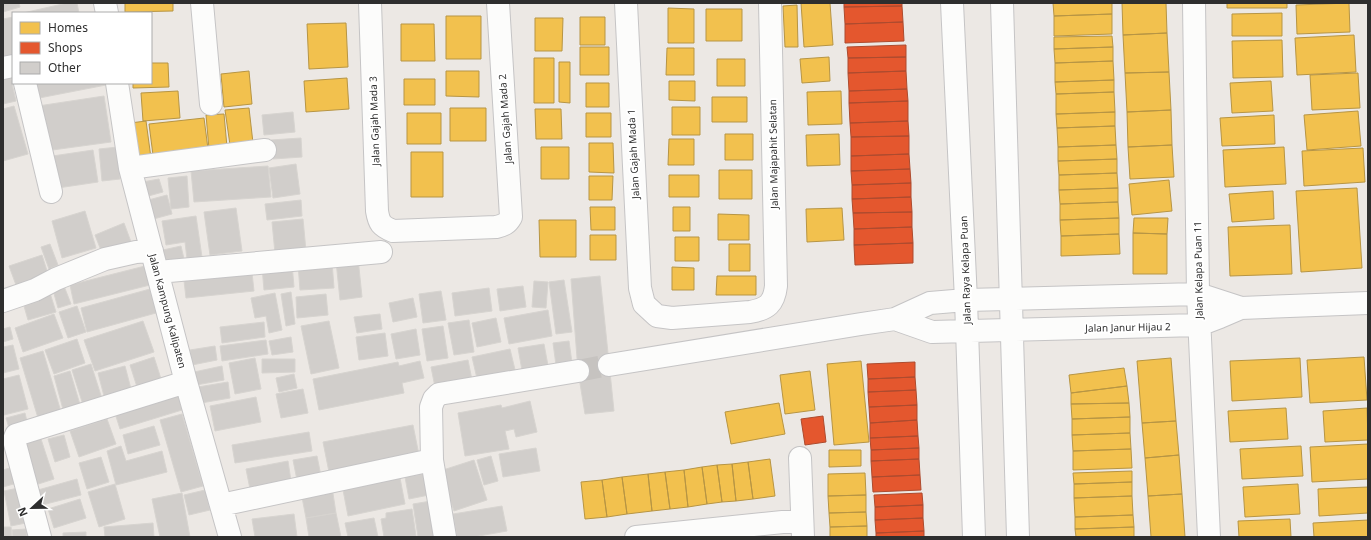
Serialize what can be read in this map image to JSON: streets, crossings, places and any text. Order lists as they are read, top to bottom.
{
  "streets": {
    "street": [
      "Jalan Gajah Mada 2",
      "Jalan Gajah Mada 3",
      "Jalan Gajah Mada 1",
      "Jalan Majapahit Selatan",
      "Jalan Raya Kelapa Puan",
      "Jalan Kelapa Puan 11",
      "Jalan Kampung Kalipaten",
      "Jalan Janur Hijau 2"
    ]
  },
  "crossings": [
    ["Jalan Gajah Mada 2", "Jalan Gajah Mada 3"],
    ["Jalan Gajah Mada 1", "Jalan Majapahit Selatan"],
    ["Jalan Raya Kelapa Puan", "Jalan Janur Hijau 2"],
    ["Jalan Kelapa Puan 11", "Jalan Janur Hijau 2"]
  ],
  "legend": ["Homes", "Shops", "Other"],
  "north": "left"
}
